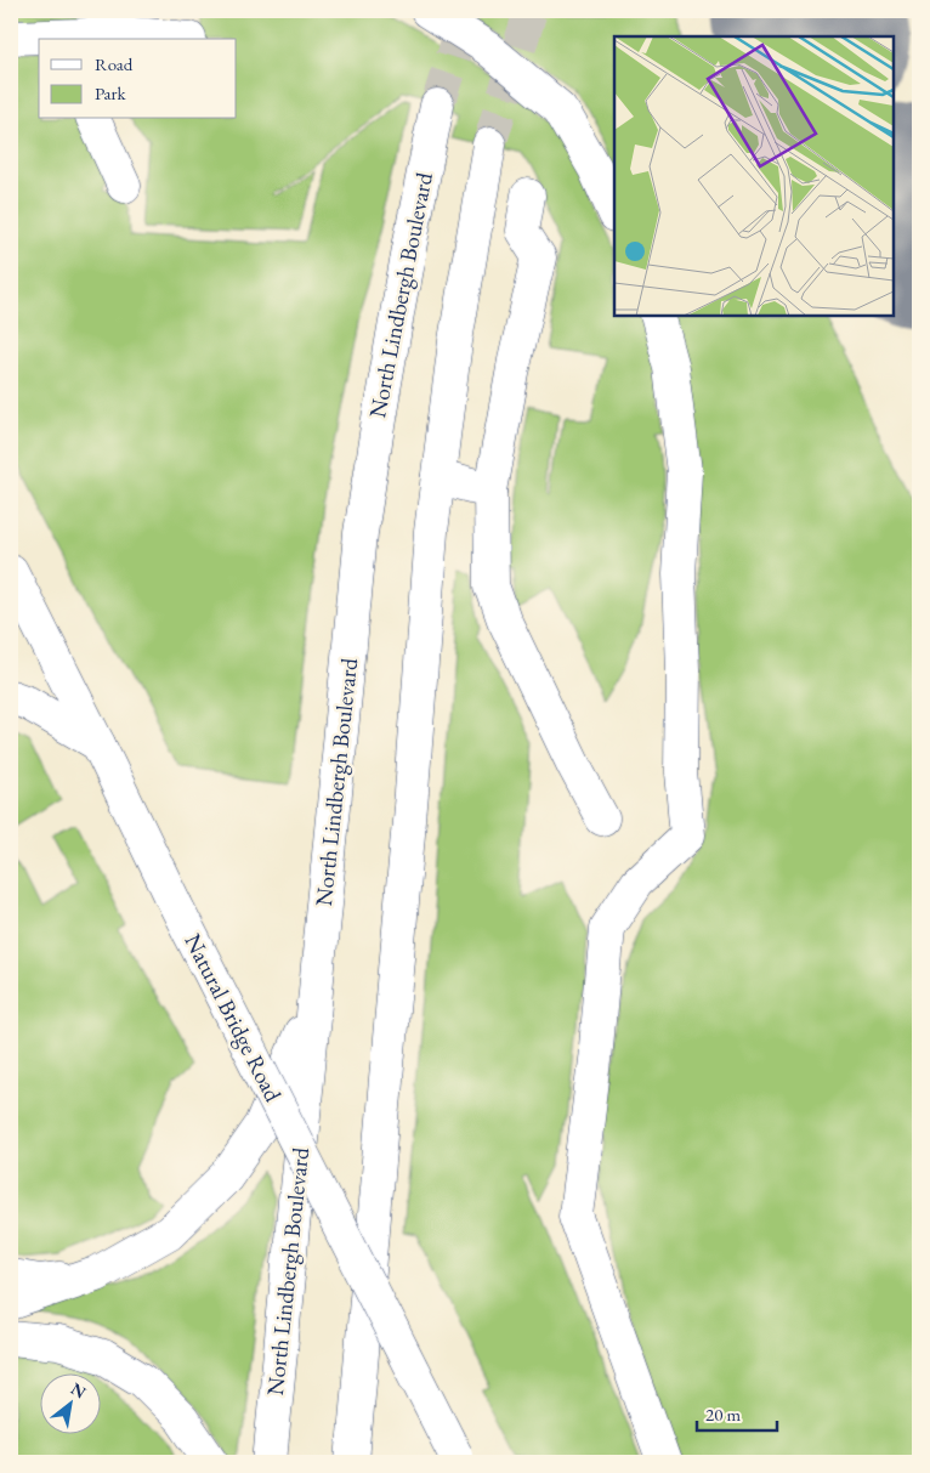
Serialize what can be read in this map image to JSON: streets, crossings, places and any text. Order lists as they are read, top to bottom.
{
  "streets": {
    "main road": ["North Lindbergh Boulevard", "Natural Bridge Road"]
  },
  "legend": ["Road", "Park"],
  "scale_bar": "20 m",
  "north": "top right"
}
